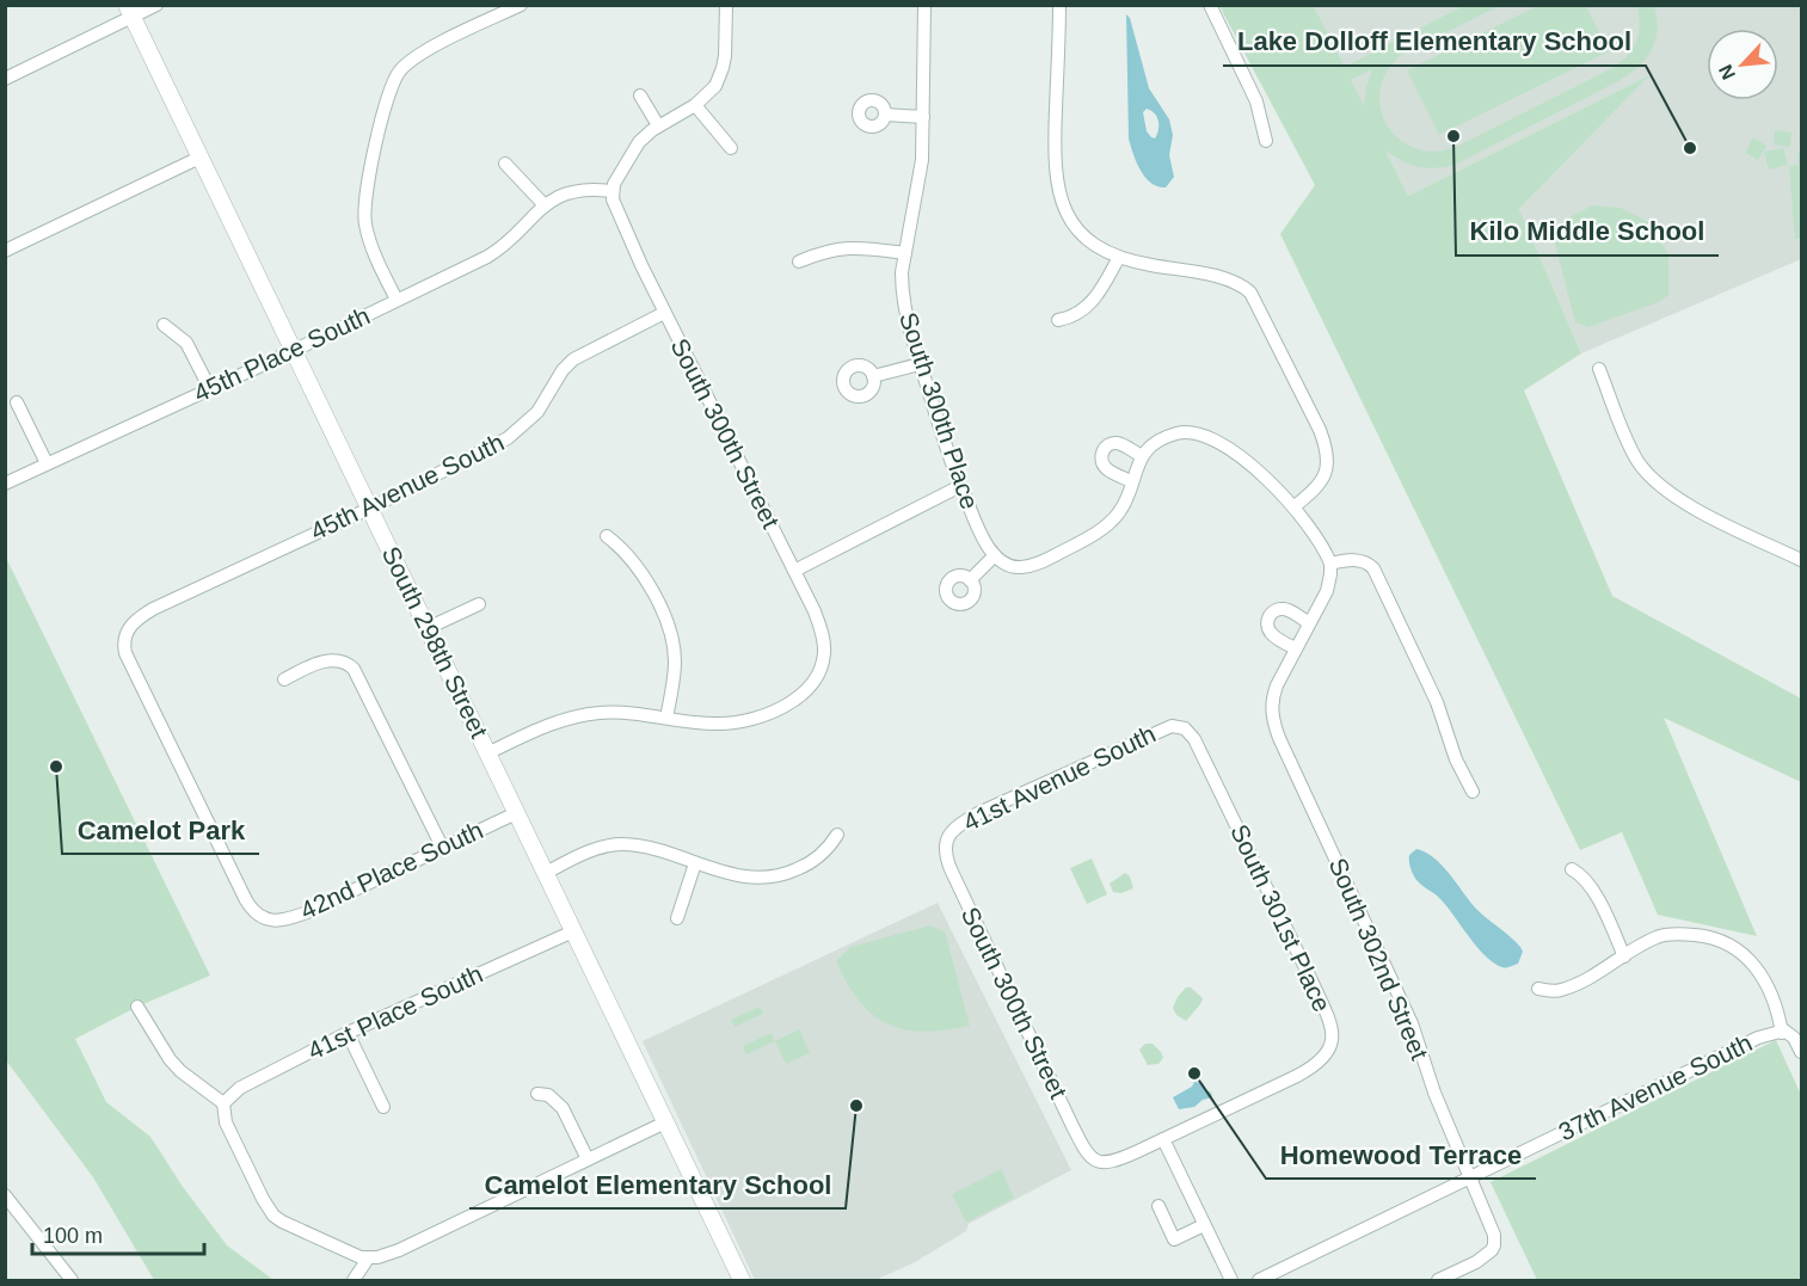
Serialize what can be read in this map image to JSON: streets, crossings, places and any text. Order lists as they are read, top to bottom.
{
  "streets": {
    "street": [
      "45th Place South",
      "South 300th Place",
      "South 300th Street",
      "45th Avenue South",
      "South 298th Street",
      "41st Avenue South",
      "42nd Place South",
      "South 301st Place",
      "South 302nd Street",
      "41st Place South",
      "37th Avenue South"
    ]
  },
  "crossings": [
    ["45th Place South", "South 300th Street"],
    ["45th Place South", "South 298th Street"],
    ["South 300th Street", "45th Avenue South"],
    ["South 300th Street", "41st Avenue South"],
    ["South 300th Street", "South 301st Place"],
    ["45th Avenue South", "South 298th Street"],
    ["45th Avenue South", "42nd Place South"],
    ["South 298th Street", "42nd Place South"],
    ["South 298th Street", "41st Place South"],
    ["41st Avenue South", "South 301st Place"],
    ["South 302nd Street", "37th Avenue South"]
  ],
  "places": [
    "Kilo Middle School",
    "Lake Dolloff Elementary School",
    "Camelot Park",
    "Homewood Terrace",
    "Camelot Elementary School"
  ],
  "scale_bar": "100 m",
  "north": "bottom left"
}
